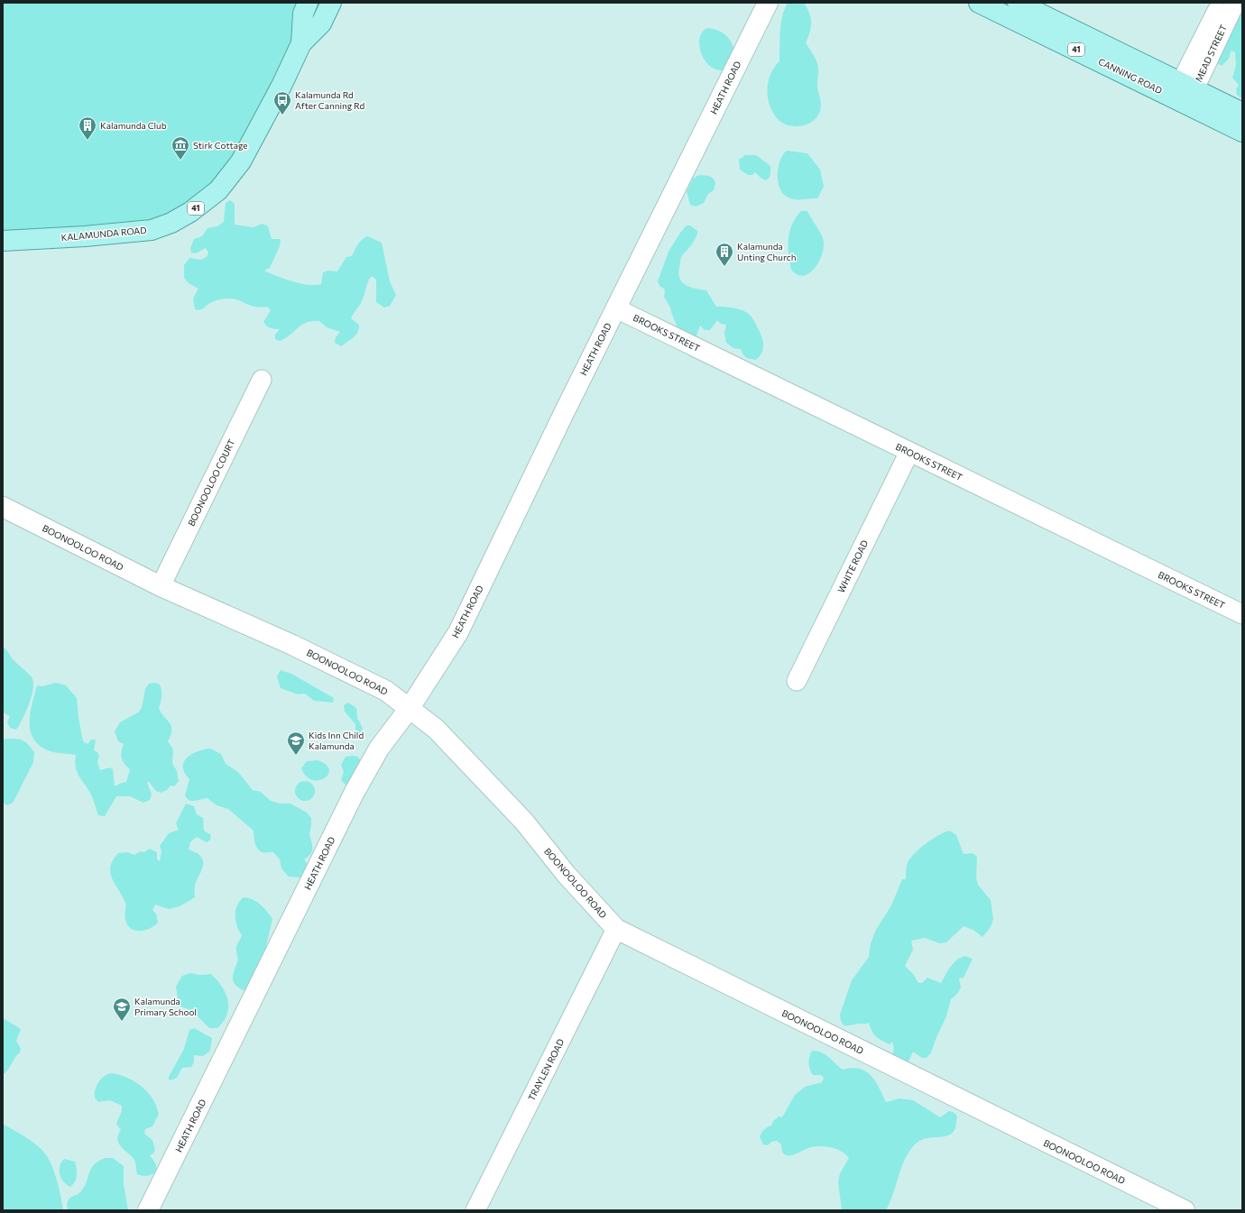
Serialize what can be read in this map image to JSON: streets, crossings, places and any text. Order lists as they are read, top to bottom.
{
  "streets": {
    "main road": ["41", "CANNING ROAD", "KALAMUNDA ROAD"],
    "street": [
      "MEAD STREET",
      "HEATH ROAD",
      "BROOKS STREET",
      "BOONOOLOO COURT",
      "BOONOOLOO ROAD",
      "WHITE ROAD",
      "TRAYLEN ROAD"
    ]
  },
  "crossings": [
    ["MEAD STREET", "CANNING ROAD"],
    ["HEATH ROAD", "BROOKS STREET"],
    ["HEATH ROAD", "BOONOOLOO ROAD"],
    ["BROOKS STREET", "WHITE ROAD"],
    ["BOONOOLOO COURT", "BOONOOLOO ROAD"],
    ["BOONOOLOO ROAD", "TRAYLEN ROAD"]
  ],
  "places": {
    "bus stop": ["Kalamunda Rd After Canning Rd"],
    "building": ["Kalamunda Club", "Kalamunda Unting Church"],
    "museum": ["Stirk Cottage"],
    "school or university": ["Kids Inn Child Kalamunda", "Kalamunda Primary School"]
  }
}
